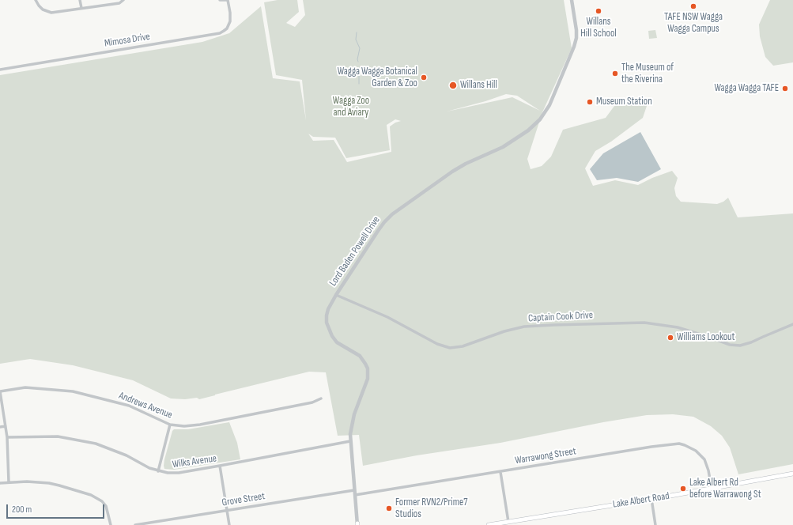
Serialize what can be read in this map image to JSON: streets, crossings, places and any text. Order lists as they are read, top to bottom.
{
  "streets": {
    "main road": ["Lake Albert Road"],
    "street": [
      "Mimosa Drive",
      "Lord Baden Powell Drive",
      "Captain Cook Drive",
      "Andrews Avenue",
      "Warrawong Street",
      "Wilks Avenue",
      "Grove Street"
    ]
  },
  "crossings": [
    ["Lord Baden Powell Drive", "Captain Cook Drive"],
    ["Lord Baden Powell Drive", "Warrawong Street"],
    ["Lord Baden Powell Drive", "Wilks Avenue"],
    ["Lord Baden Powell Drive", "Grove Street"],
    ["Warrawong Street", "Lake Albert Road"]
  ],
  "parks": ["Wagga Zoo and Aviary"],
  "places": [
    "TAFE NSW Wagga Wagga Campus",
    "Willans Hill School",
    "The Museum of the Riverina",
    "Wagga Wagga Botanical Garden & Zoo",
    "Willans Hill",
    "Wagga Wagga TAFE",
    "Museum Station",
    "Williams Lookout",
    "Lake Albert Rd before Warrawong St",
    "Former RVN2/Prime7 Studios"
  ],
  "scale_bar": "200 m"
}
